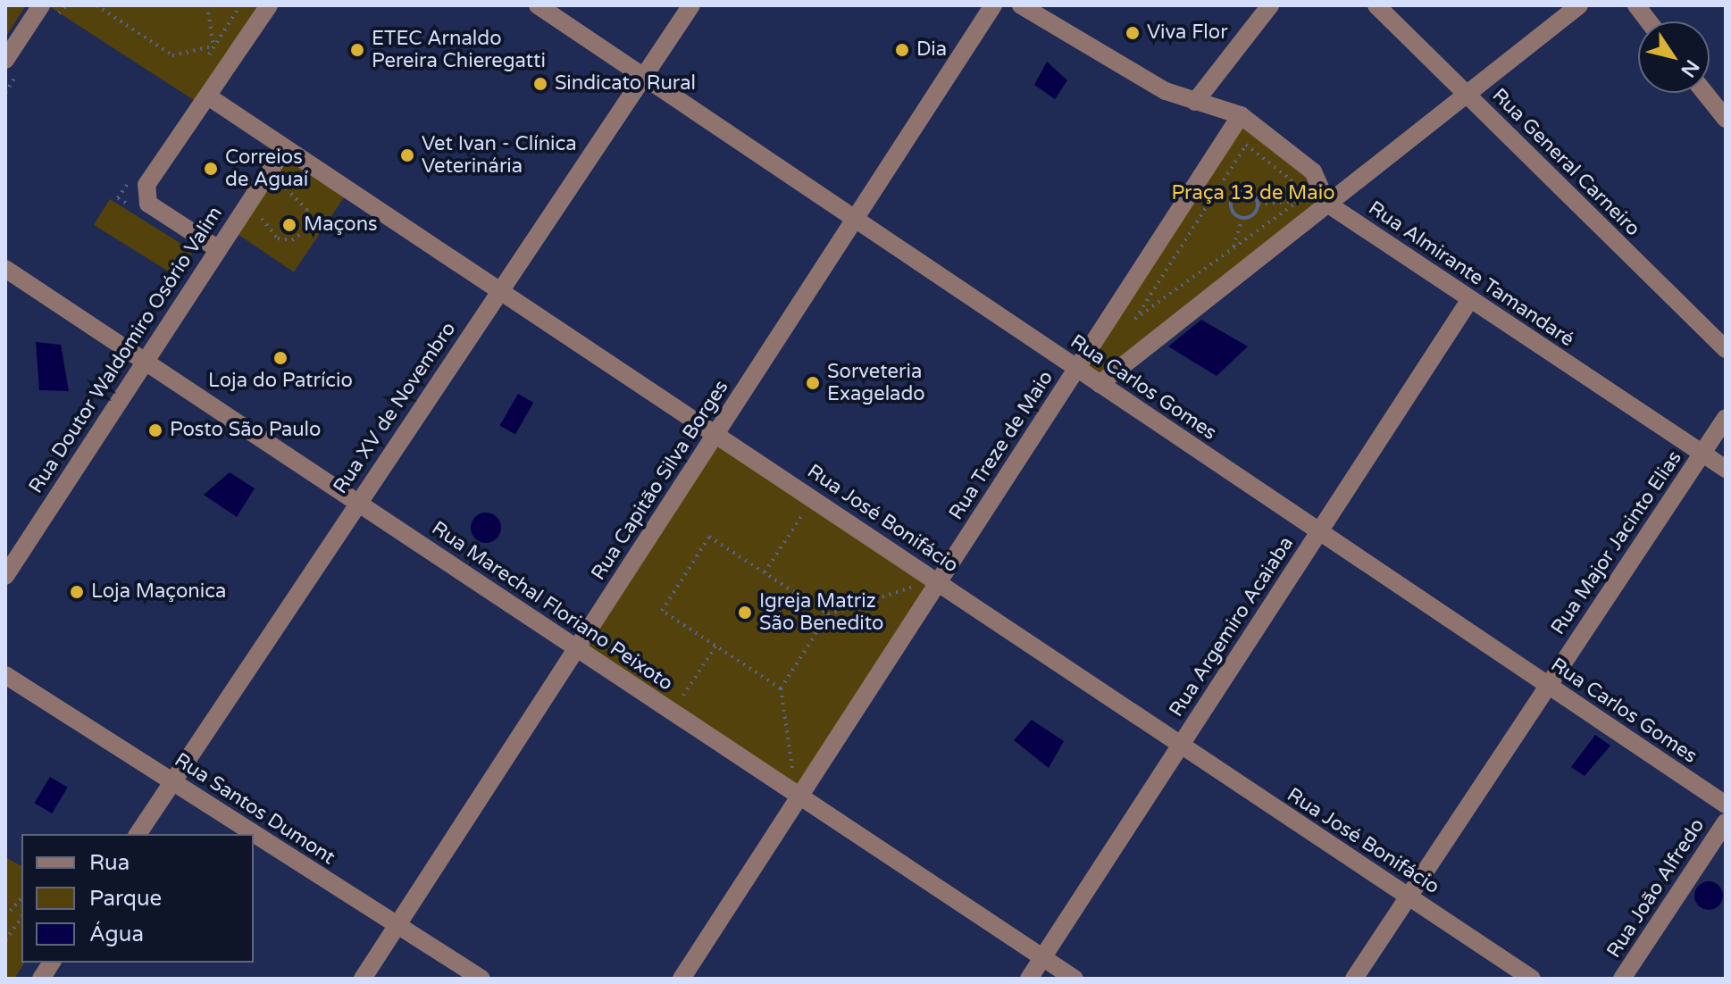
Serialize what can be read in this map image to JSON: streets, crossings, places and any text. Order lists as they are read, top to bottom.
{
  "streets": {
    "street": [
      "Rua General Carneiro",
      "Rua Almirante Tamandaré",
      "Rua Doutor Waldomiro Osório Valim",
      "Rua Carlos Gomes",
      "Rua XV de Novembro",
      "Rua Treze de Maio",
      "Rua Capitão Silva Borges",
      "Rua José Bonifácio",
      "Rua Major Jacinto Elias",
      "Rua Marechal Floriano Peixoto",
      "Rua Argemiro Acaiaba",
      "Rua Santos Dumont",
      "Rua João Alfredo"
    ]
  },
  "crossings": [
    ["Rua Almirante Tamandaré", "Rua Major Jacinto Elias"],
    ["Rua Almirante Tamandaré", "Rua Argemiro Acaiaba"],
    ["Rua Doutor Waldomiro Osório Valim", "Rua José Bonifácio"],
    ["Rua Doutor Waldomiro Osório Valim", "Rua Marechal Floriano Peixoto"],
    ["Rua Carlos Gomes", "Rua XV de Novembro"],
    ["Rua Carlos Gomes", "Rua Treze de Maio"],
    ["Rua Carlos Gomes", "Rua Capitão Silva Borges"],
    ["Rua Carlos Gomes", "Rua Major Jacinto Elias"],
    ["Rua Carlos Gomes", "Rua Argemiro Acaiaba"],
    ["Rua XV de Novembro", "Rua José Bonifácio"],
    ["Rua XV de Novembro", "Rua Marechal Floriano Peixoto"],
    ["Rua XV de Novembro", "Rua Santos Dumont"],
    ["Rua Treze de Maio", "Rua José Bonifácio"],
    ["Rua Treze de Maio", "Rua Marechal Floriano Peixoto"],
    ["Rua Capitão Silva Borges", "Rua José Bonifácio"],
    ["Rua Capitão Silva Borges", "Rua Marechal Floriano Peixoto"],
    ["Rua Capitão Silva Borges", "Rua Santos Dumont"],
    ["Rua José Bonifácio", "Rua Major Jacinto Elias"],
    ["Rua José Bonifácio", "Rua Argemiro Acaiaba"],
    ["Rua Marechal Floriano Peixoto", "Rua Argemiro Acaiaba"]
  ],
  "parks": ["Praça 13 de Maio"],
  "places": [
    "Viva Flor",
    "ETEC Arnaldo Pereira Chieregatti",
    "Dia",
    "Sindicato Rural",
    "Vet Ivan - Clínica Veterinária",
    "Correios de Aguaí",
    "Maçons",
    "Loja do Patrício",
    "Sorveteria Exagelado",
    "Posto São Paulo",
    "Loja Maçonica",
    "Igreja Matriz São Benedito"
  ],
  "legend": ["Rua", "Parque", "Água"],
  "north": "bottom right"
}
